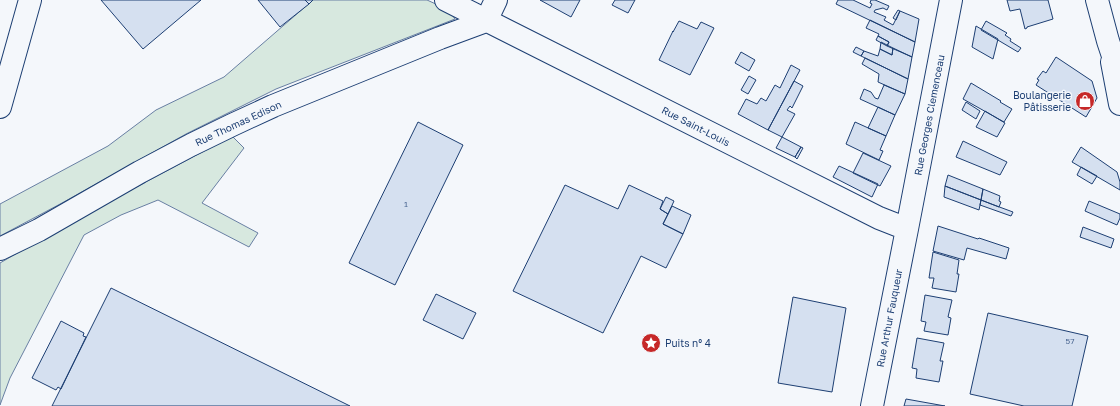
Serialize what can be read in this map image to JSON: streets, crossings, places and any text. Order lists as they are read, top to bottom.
{
  "streets": {
    "street": [
      "Rue Georges Clemenceau",
      "Rue Thomas Edison",
      "Rue Saint-Louis",
      "Rue Arthur Fauqueur"
    ]
  },
  "crossings": [
    ["Rue Georges Clemenceau", "Rue Saint-Louis"],
    ["Rue Georges Clemenceau", "Rue Arthur Fauqueur"],
    ["Rue Thomas Edison", "Rue Saint-Louis"],
    ["Rue Saint-Louis", "Rue Arthur Fauqueur"]
  ],
  "places": {
    "shop": ["Boulangerie Pâtisserie"],
    "place": ["Puits n° 4"]
  },
  "house_numbers": ["1", "57"]
}
